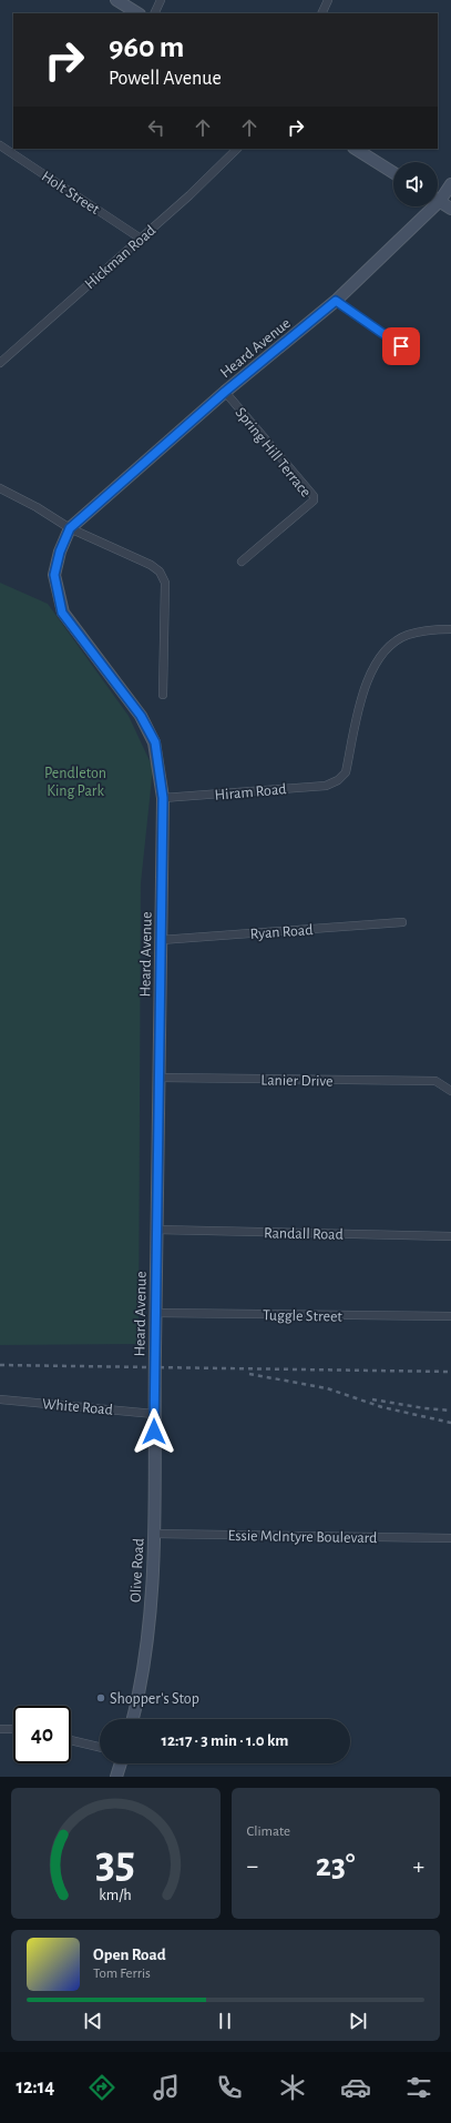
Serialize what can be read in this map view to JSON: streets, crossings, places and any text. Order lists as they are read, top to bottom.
{
  "streets": {
    "street": [
      "Holt Street",
      "Hickman Road",
      "Heard Avenue",
      "Spring Hill Terrace",
      "Hiram Road",
      "Ryan Road",
      "Lanier Drive",
      "Randall Road",
      "Tuggle Street",
      "White Road",
      "Essie McIntyre Boulevard",
      "Olive Road"
    ]
  },
  "crossings": [
    ["Holt Street", "Hickman Road"],
    ["Heard Avenue", "Spring Hill Terrace"],
    ["Heard Avenue", "Hiram Road"],
    ["Heard Avenue", "Ryan Road"],
    ["Heard Avenue", "Lanier Drive"],
    ["Heard Avenue", "Randall Road"],
    ["Heard Avenue", "Tuggle Street"],
    ["Heard Avenue", "White Road"],
    ["Heard Avenue", "Olive Road"],
    ["White Road", "Olive Road"],
    ["Essie McIntyre Boulevard", "Olive Road"]
  ],
  "parks": ["Pendleton King Park"],
  "places": ["Shopper's Stop"],
  "page": {
    "turn": ["960 m", "Powell Avenue"],
    "limit": "40",
    "trip": "12:17 · 3 min · 1.0 km",
    "tile": "Climate",
    "heat": ["−", "23°", "+"],
    "song": ["Open Road", "Tom Ferris"],
    "tabs": "12:14",
    "gauge": ["35", "km/h"]
  }
}
